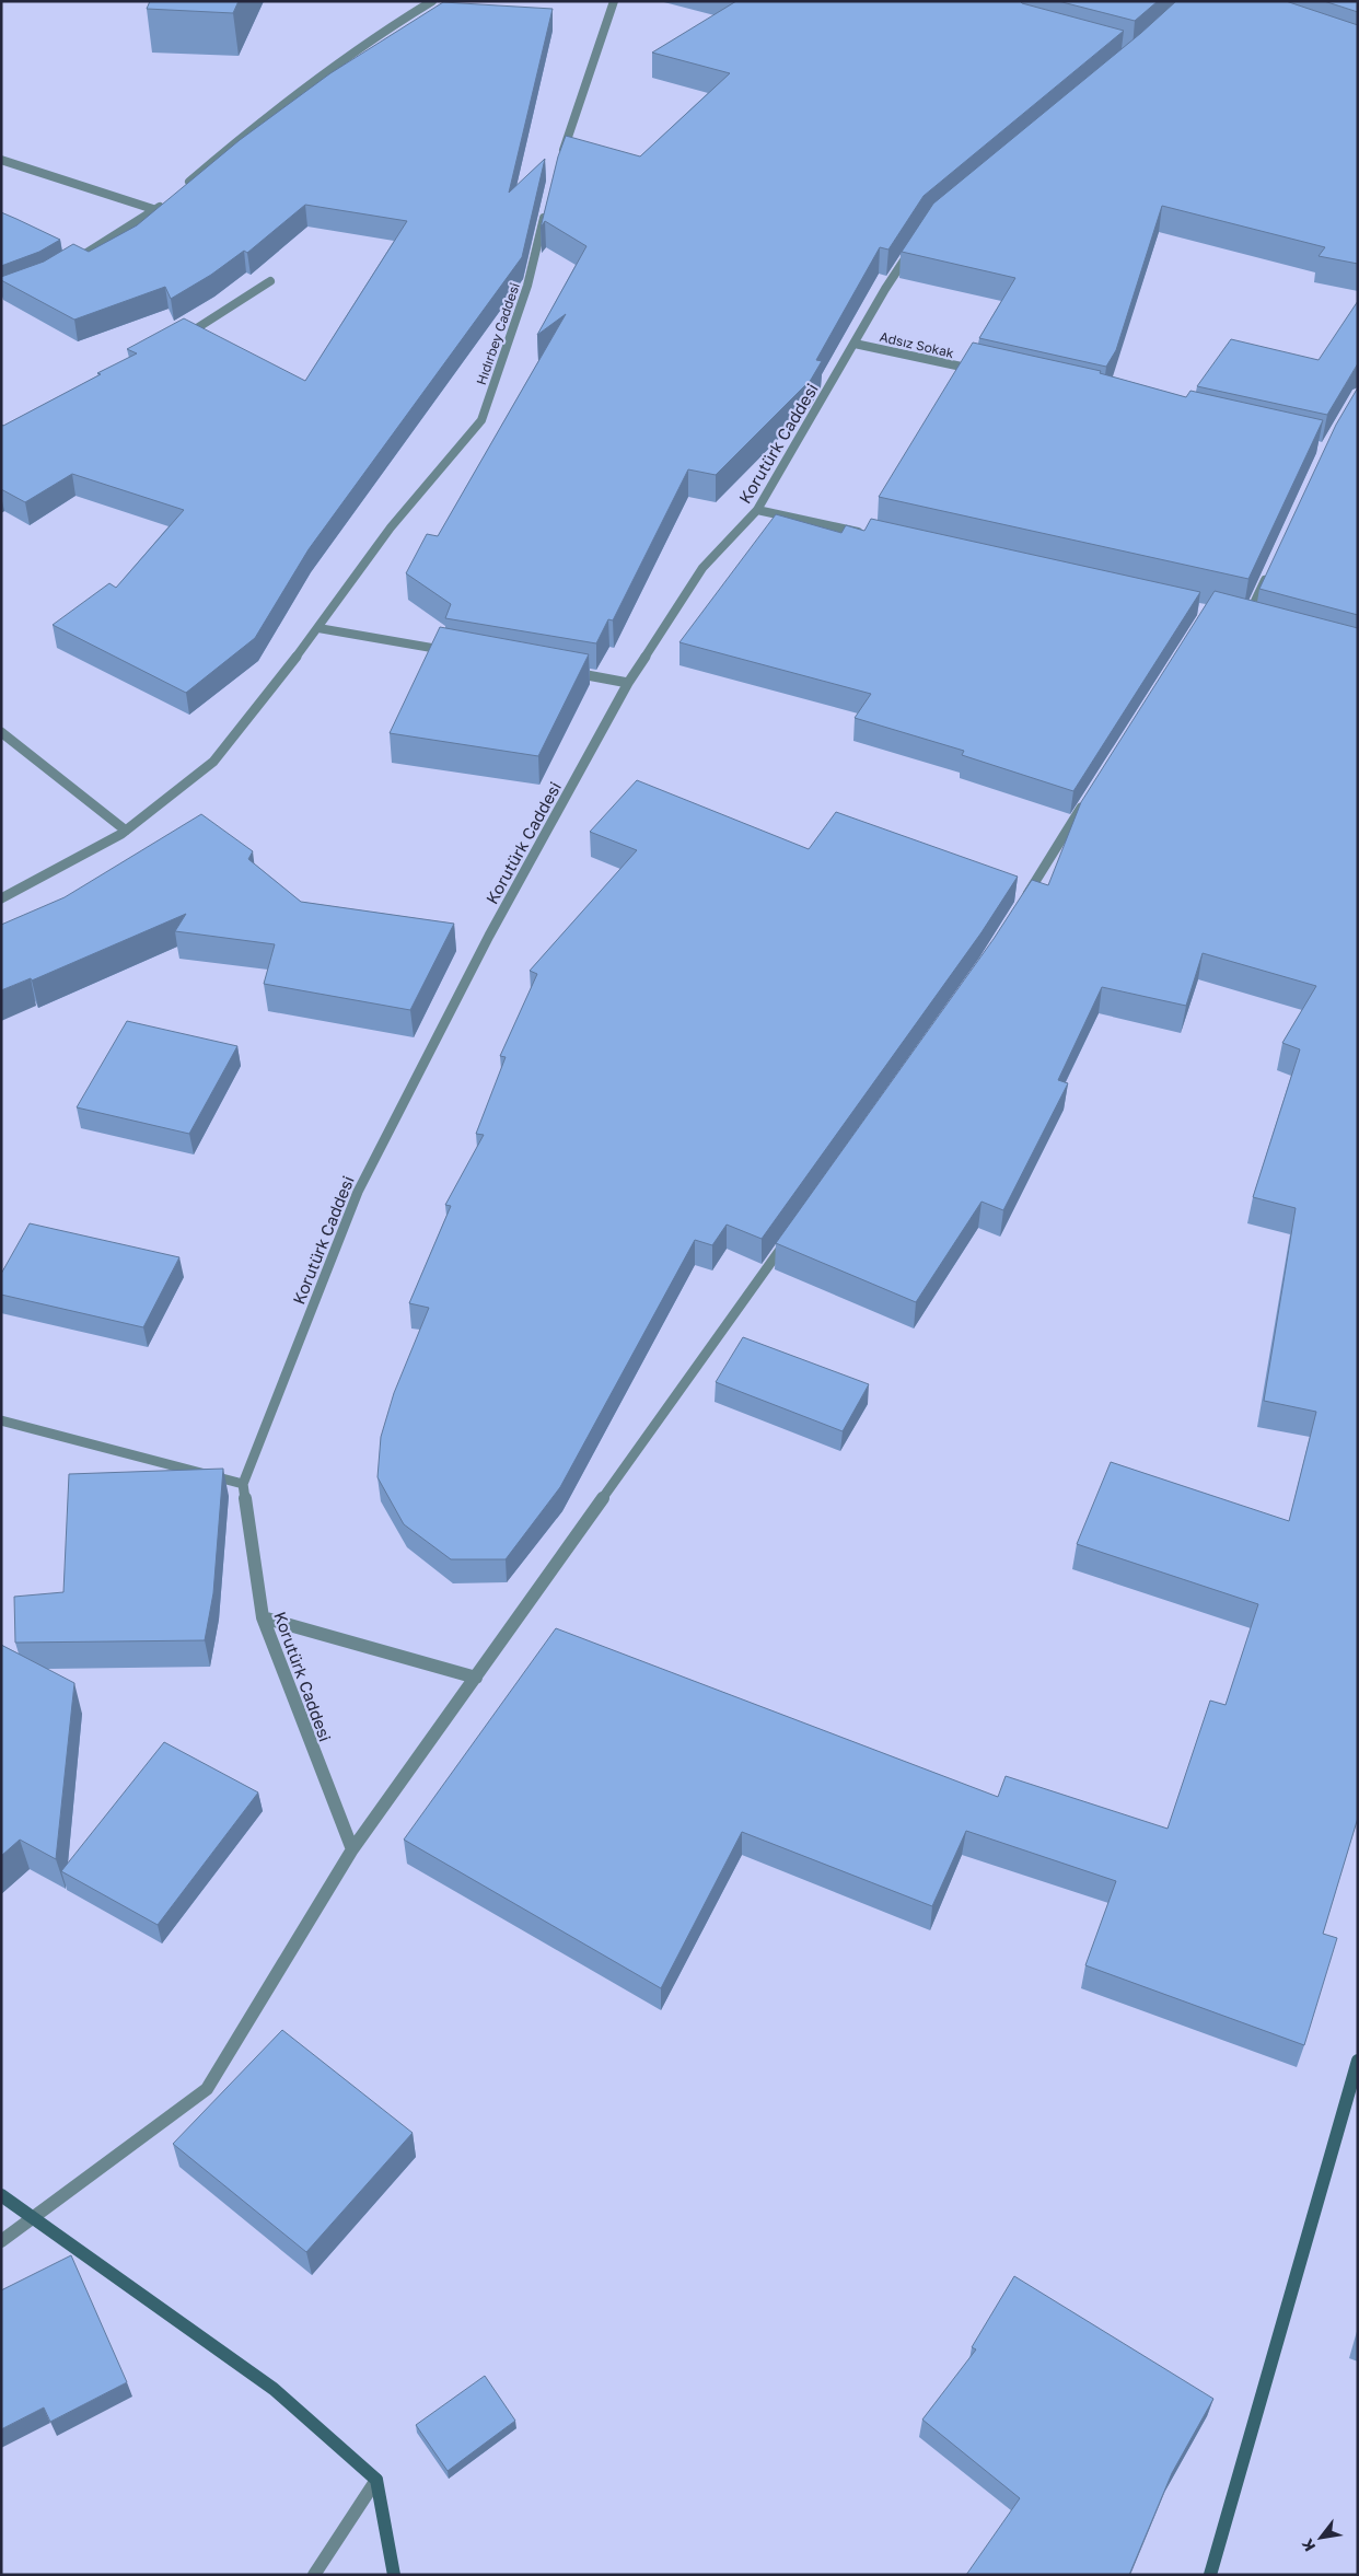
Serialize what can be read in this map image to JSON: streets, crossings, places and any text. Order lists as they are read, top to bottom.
{
  "streets": {
    "street": ["Hıdırbey Caddesi", "Adsız Sokak", "Korutürk Caddesi"]
  },
  "crossings": [
    ["Adsız Sokak", "Korutürk Caddesi"]
  ],
  "north": "bottom left"
}
